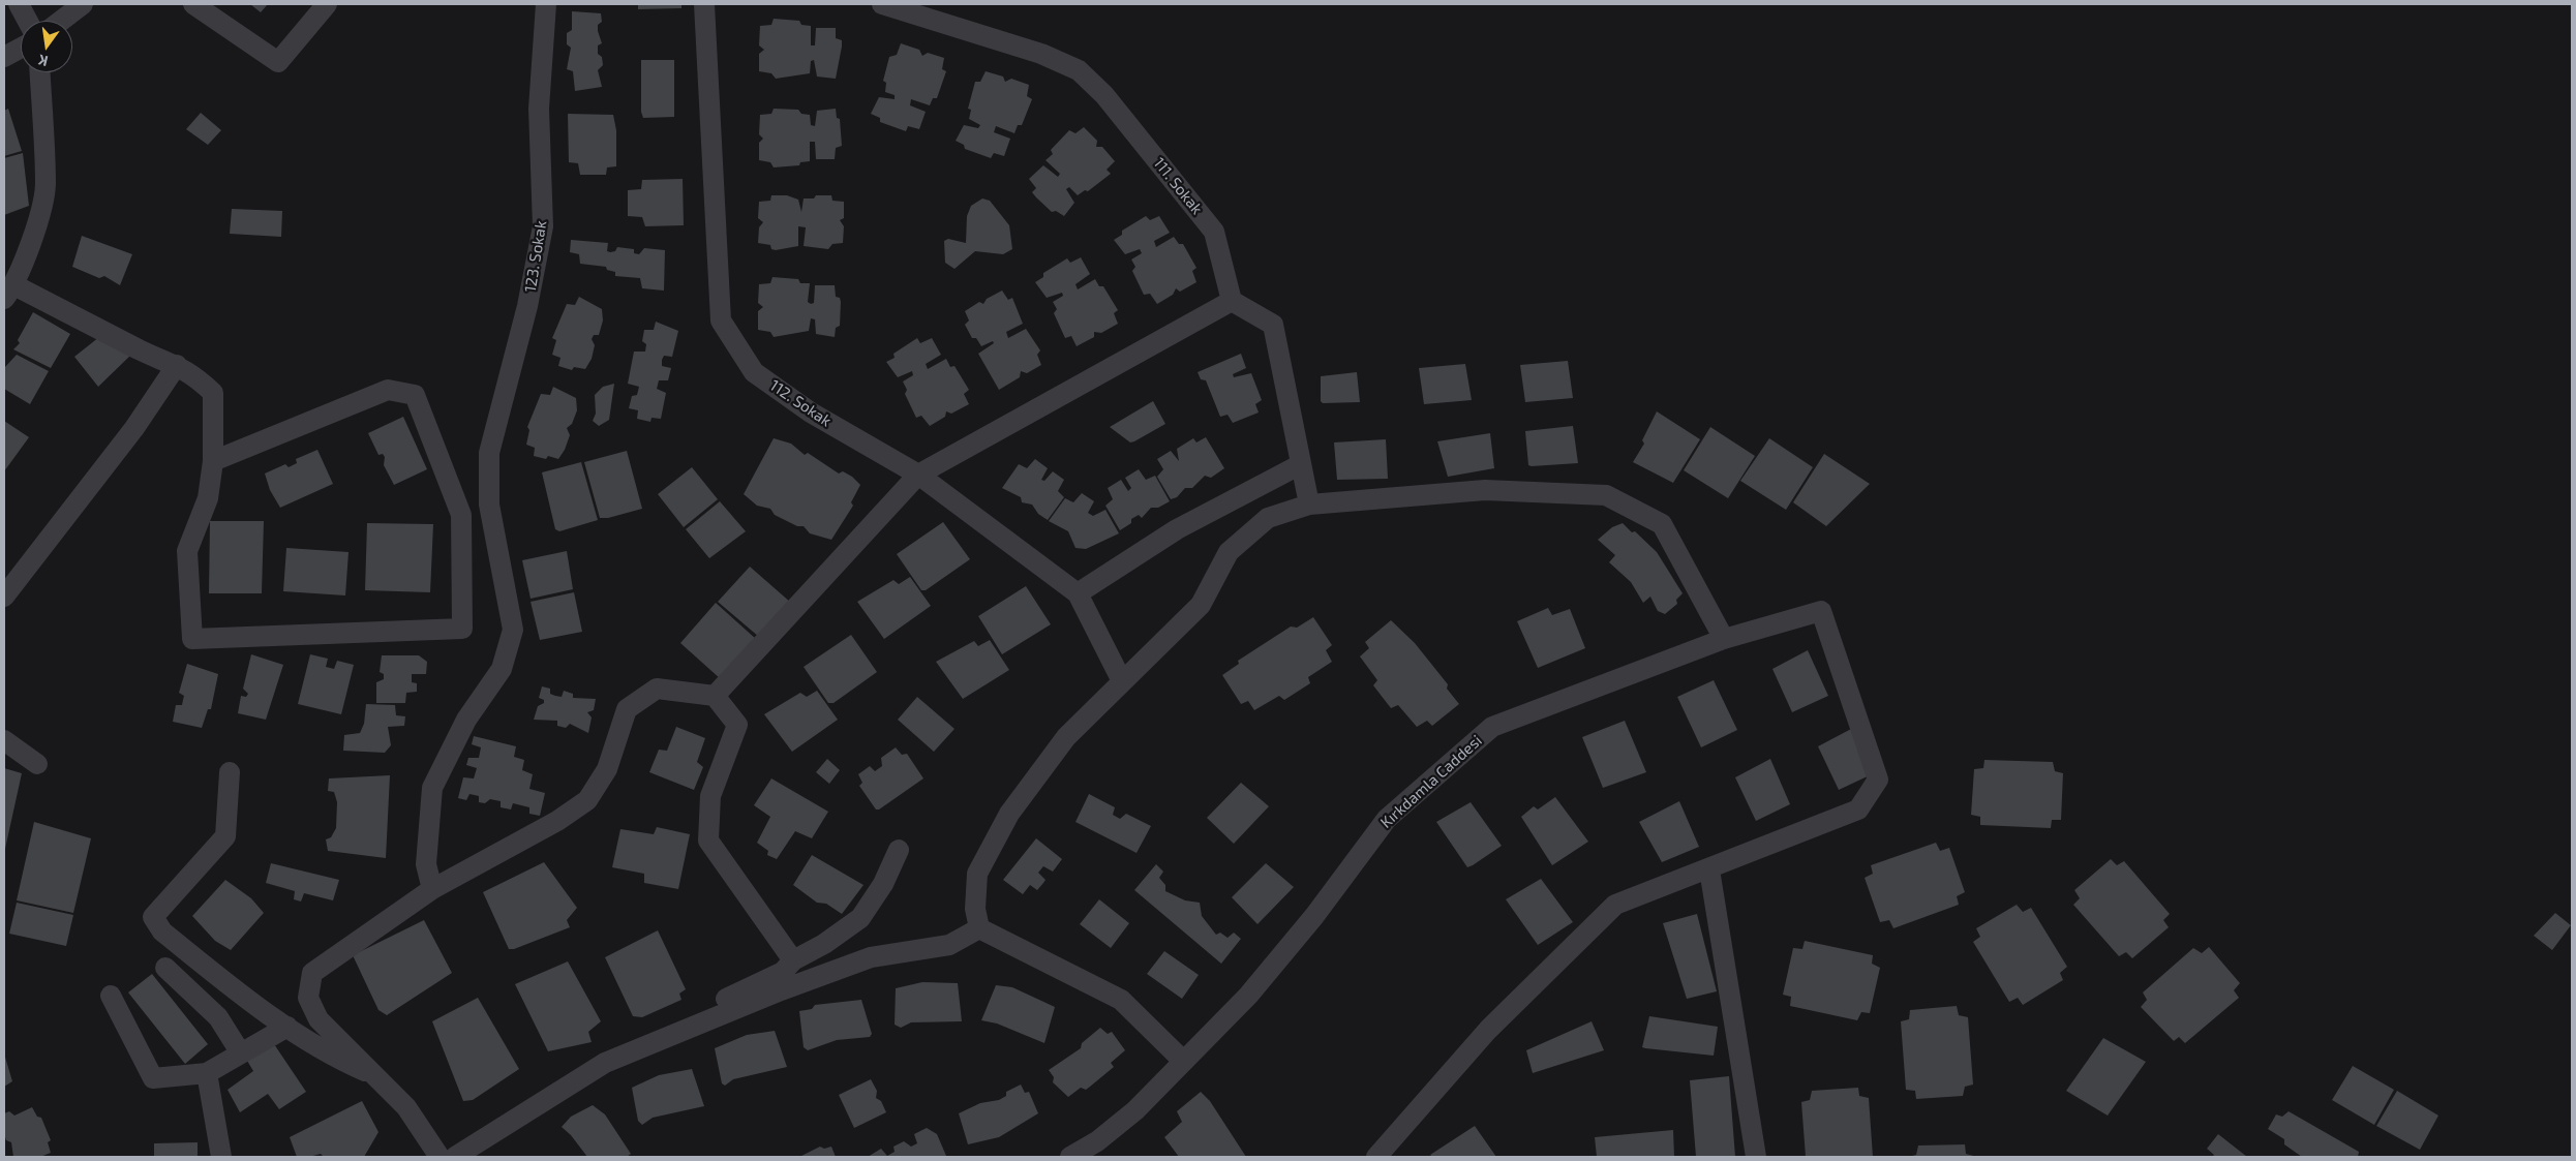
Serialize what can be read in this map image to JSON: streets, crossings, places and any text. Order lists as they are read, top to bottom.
{
  "streets": {
    "street": [
      "111. Sokak",
      "123. Sokak",
      "112. Sokak",
      "Kırkdamla Caddesi"
    ]
  },
  "north": "bottom"
}
